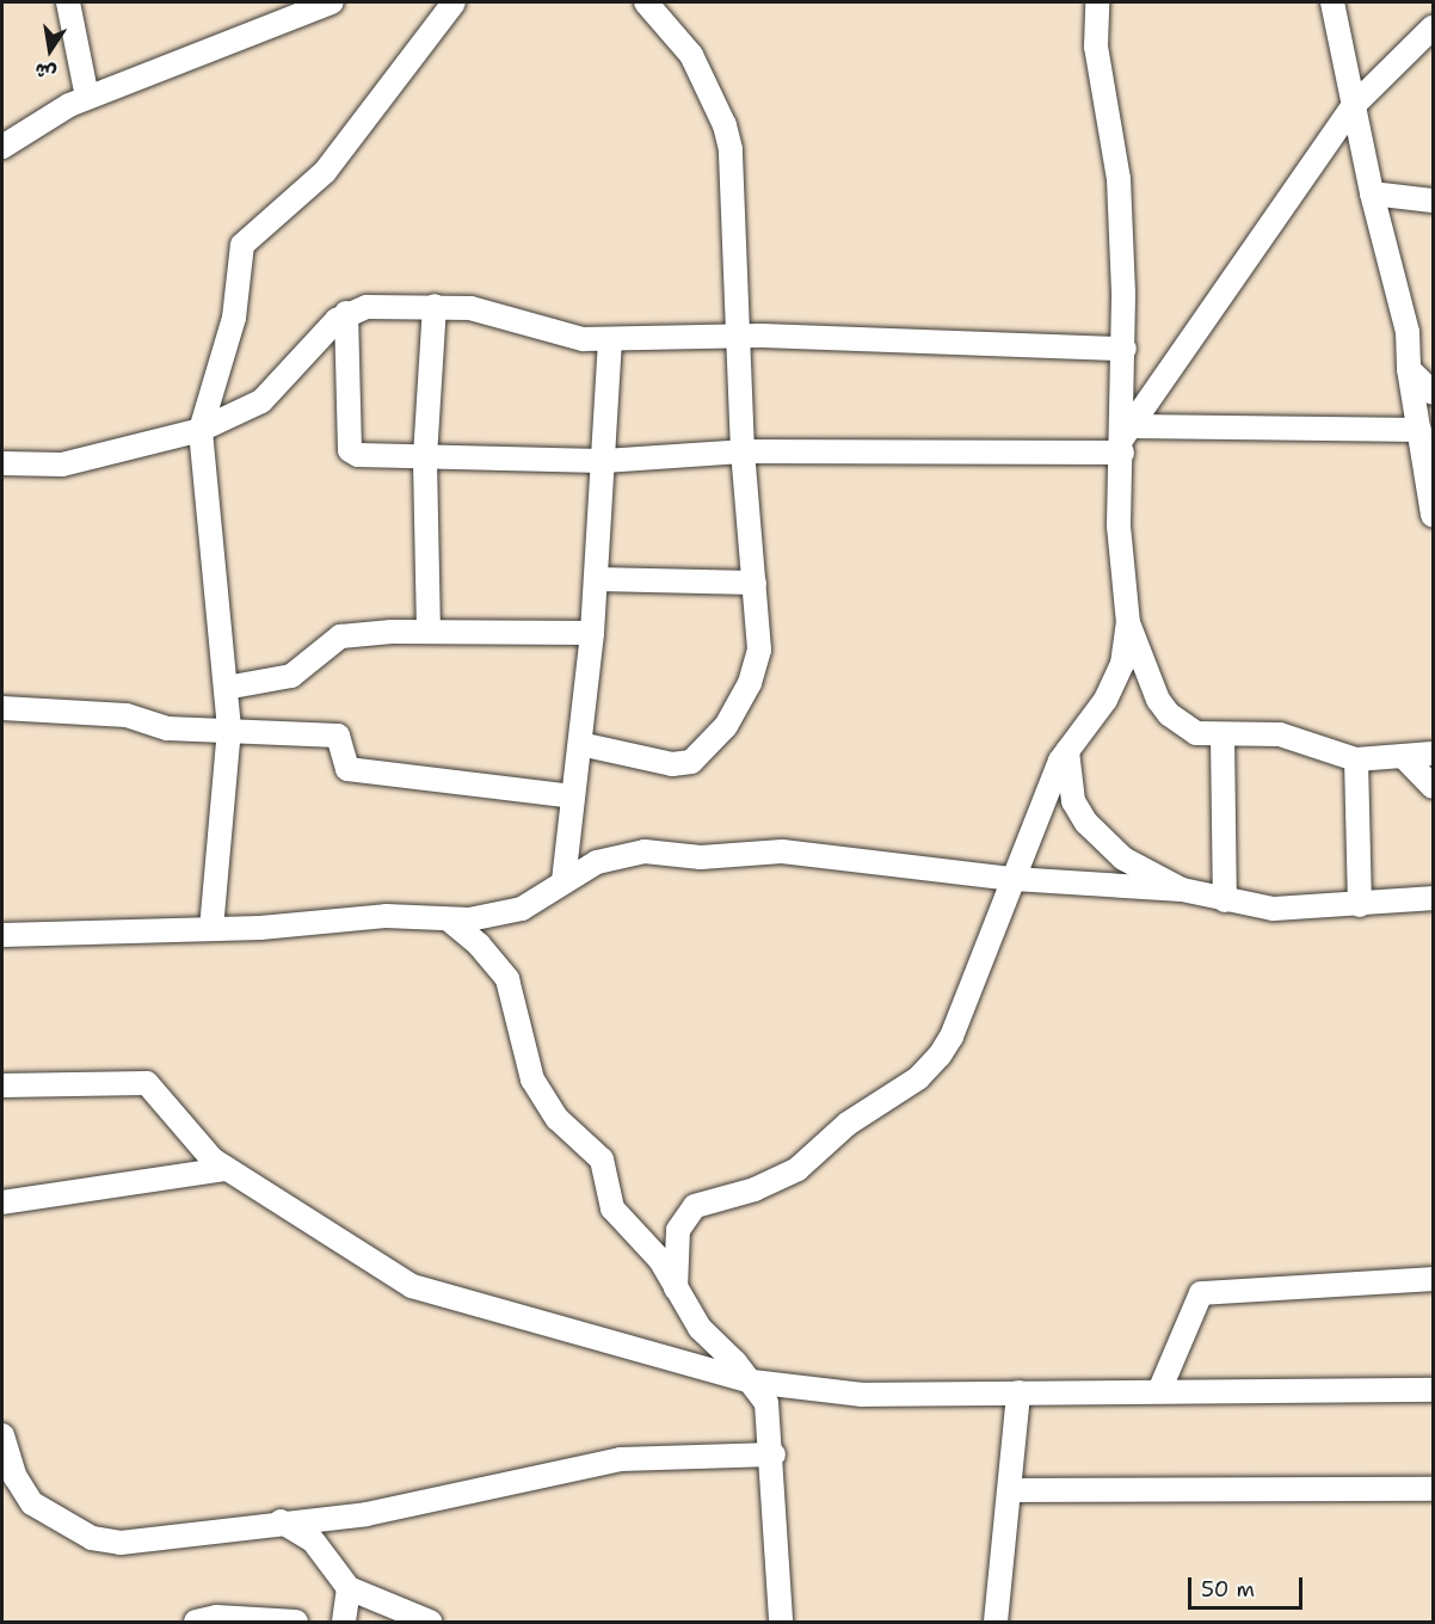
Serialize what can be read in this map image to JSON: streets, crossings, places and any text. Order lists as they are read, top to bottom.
{
  "scale_bar": "50 m",
  "north": "bottom"
}
